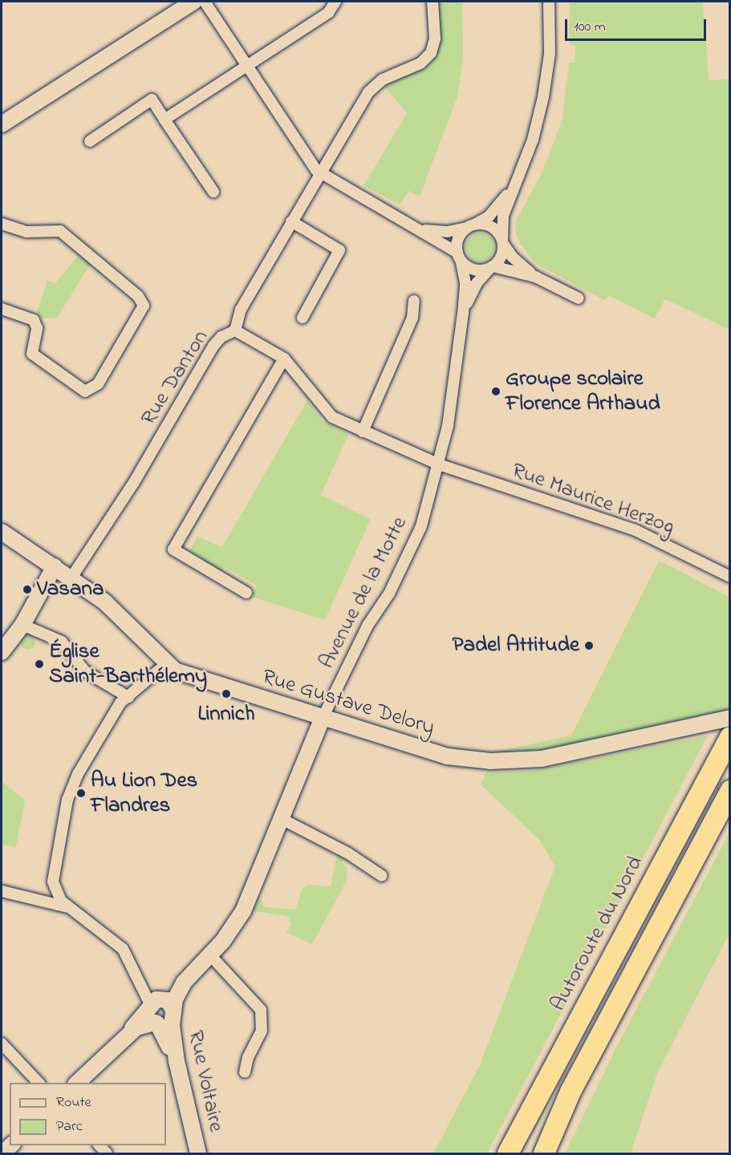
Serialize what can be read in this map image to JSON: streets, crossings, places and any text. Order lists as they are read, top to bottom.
{
  "streets": {
    "highway": ["Autoroute du Nord"],
    "street": [
      "Rue Danton",
      "Rue Maurice Herzog",
      "Avenue de la Motte",
      "Rue Gustave Delory",
      "Rue Voltaire"
    ]
  },
  "crossings": [
    ["Rue Danton", "Rue Gustave Delory"],
    ["Rue Maurice Herzog", "Avenue de la Motte"],
    ["Avenue de la Motte", "Rue Gustave Delory"],
    ["Rue Gustave Delory", "Rue Voltaire"]
  ],
  "places": [
    "Groupe scolaire Florence Arthaud",
    "Vasana",
    "Padel Attitude",
    "Église Saint-Barthélemy",
    "Linnich",
    "Au Lion Des Flandres"
  ],
  "legend": ["Route", "Parc"],
  "scale_bar": "100 m"
}
